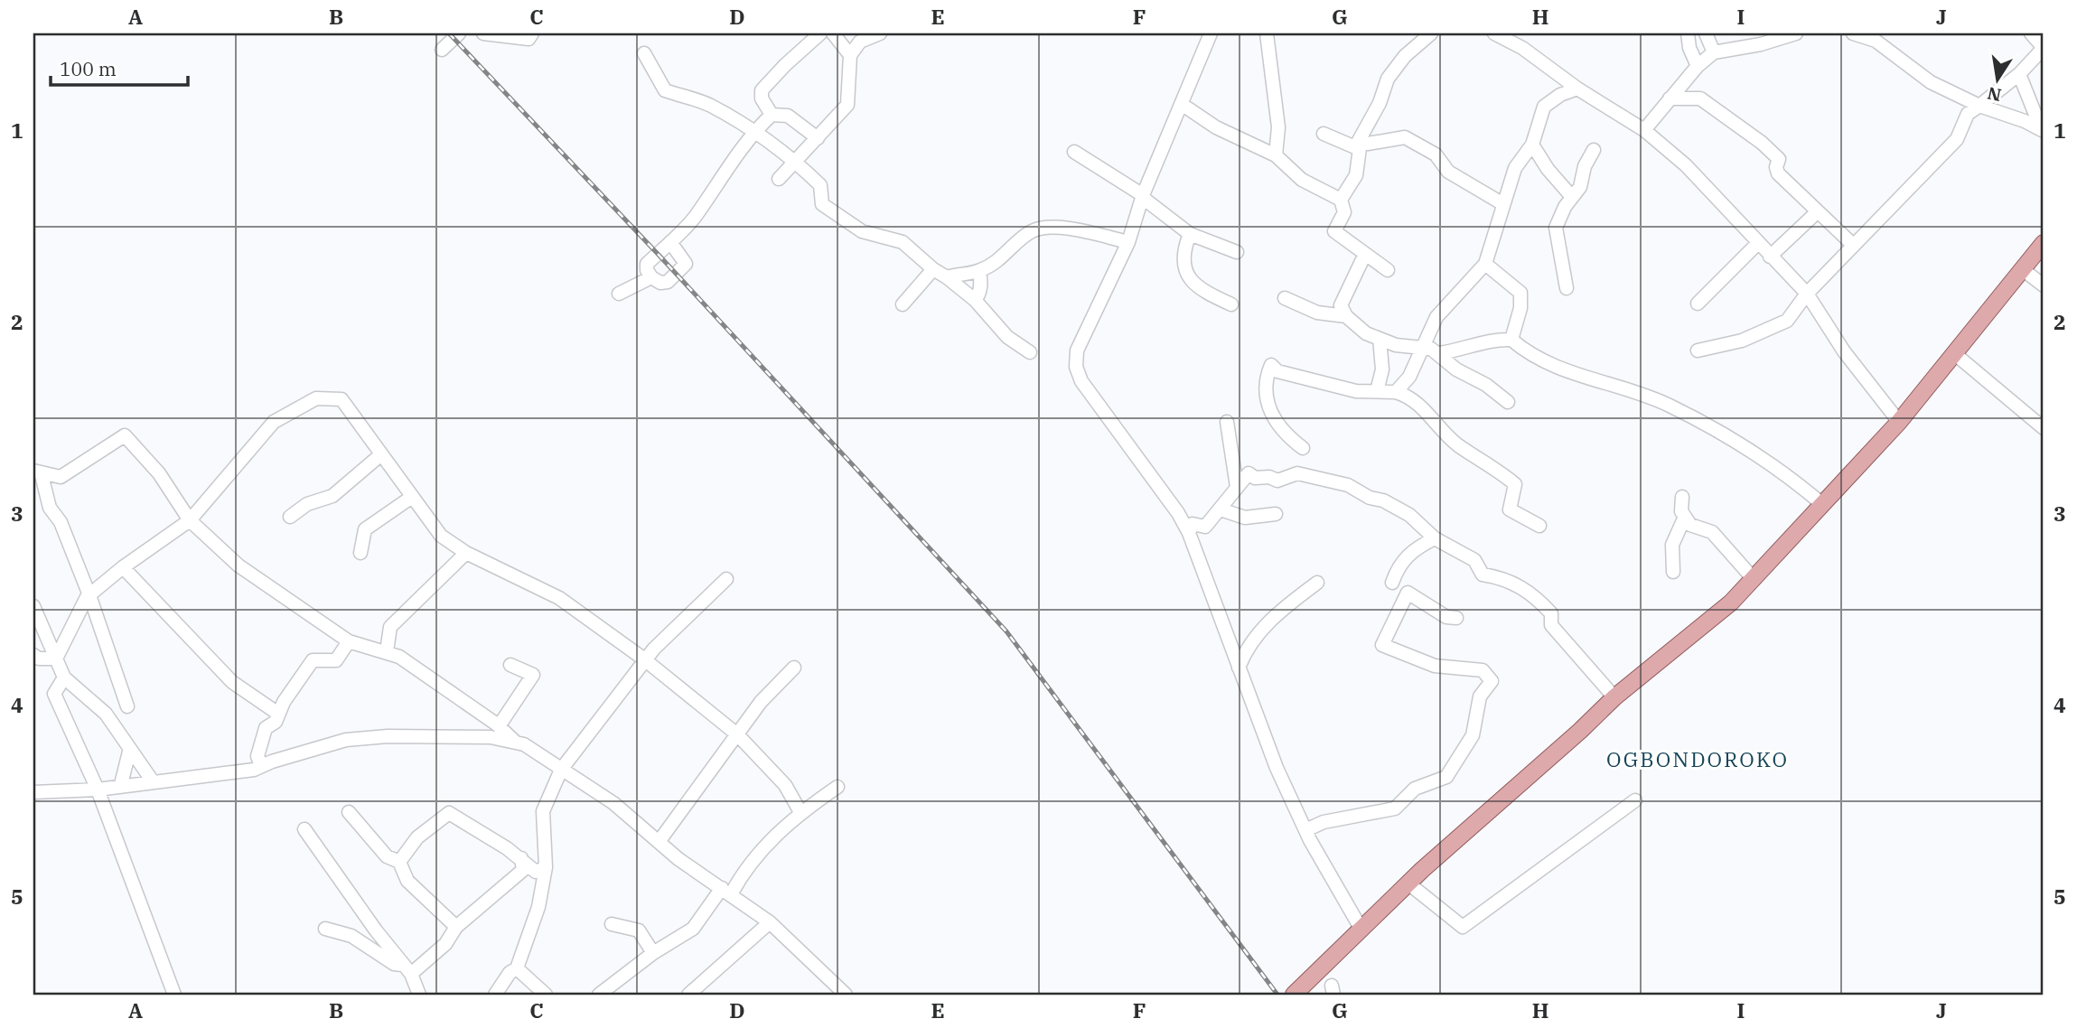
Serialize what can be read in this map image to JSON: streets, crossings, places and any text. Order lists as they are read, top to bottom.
{
  "districts": ["OGBONDOROKO"],
  "scale_bar": "100 m",
  "north": "bottom",
  "grid": {
    "columns": [
      "A",
      "B",
      "C",
      "D",
      "E",
      "F",
      "G",
      "H",
      "I",
      "J"
    ],
    "rows": [
      "1",
      "2",
      "3",
      "4",
      "5"
    ]
  }
}
